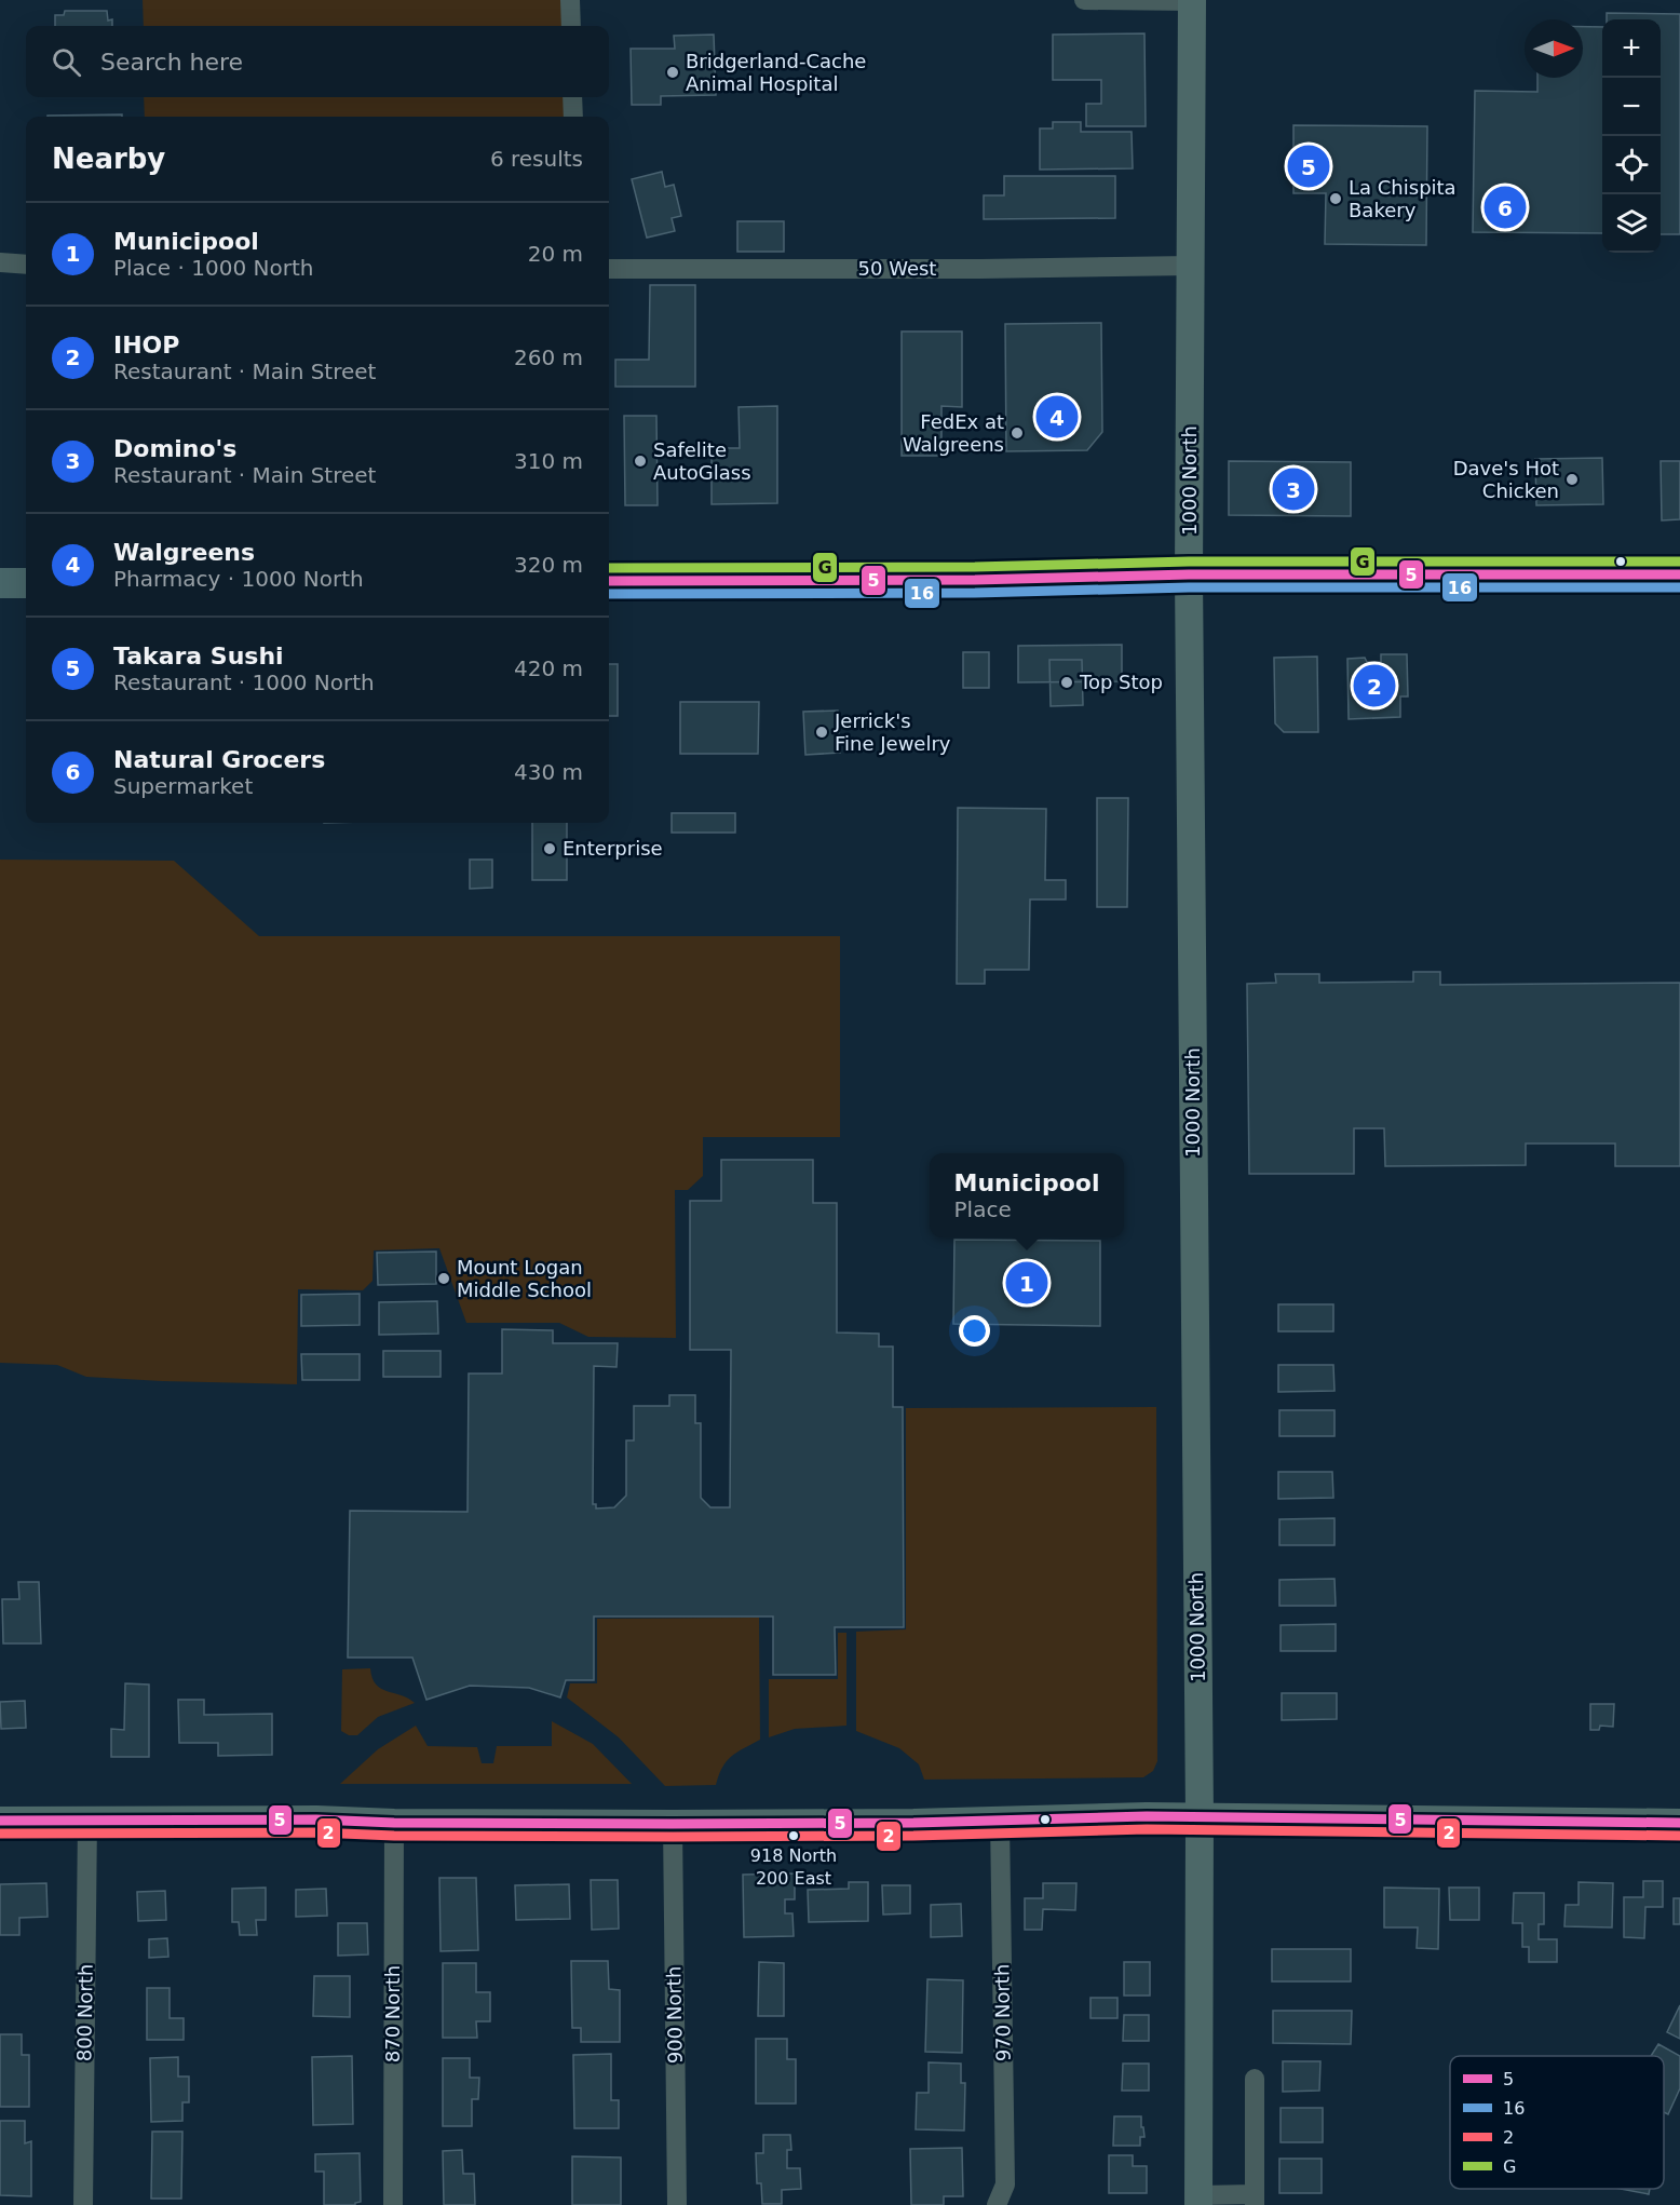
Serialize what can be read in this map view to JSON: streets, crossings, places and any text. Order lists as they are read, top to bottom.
{
  "streets": {
    "street": [
      "50 West",
      "1000 North",
      "800 North",
      "970 North",
      "870 North",
      "900 North"
    ]
  },
  "crossings": [
    ["50 West", "1000 North"]
  ],
  "places": [
    "Bridgerland-Cache Animal Hospital",
    "La Chispita Bakery",
    "FedEx at Walgreens",
    "Safelite AutoGlass",
    "Dave's Hot Chicken",
    "Top Stop",
    "Jerrick's Fine Jewelry",
    "Enterprise",
    "Mount Logan Middle School",
    "918 North 200 East"
  ],
  "lines": [
    "transit line G",
    "transit line 5",
    "transit line 16",
    "transit line 2"
  ],
  "legend": [
    "5",
    "16",
    "2",
    "G"
  ],
  "north": "right",
  "page": {
    "map_buttons": ["+", "−"],
    "search": "Search here",
    "heading": ["Nearby", "6 results"],
    "pins": [
      "5",
      "6",
      "4",
      "3",
      "2",
      "1"
    ],
    "list": [
      {
        "mark": "1",
        "name": "Municipool",
        "note": "Place · 1000 North",
        "value": "20 m"
      },
      {
        "mark": "2",
        "name": "IHOP",
        "note": "Restaurant · Main Street",
        "value": "260 m"
      },
      {
        "mark": "3",
        "name": "Domino's",
        "note": "Restaurant · Main Street",
        "value": "310 m"
      },
      {
        "mark": "4",
        "name": "Walgreens",
        "note": "Pharmacy · 1000 North",
        "value": "320 m"
      },
      {
        "mark": "5",
        "name": "Takara Sushi",
        "note": "Restaurant · 1000 North",
        "value": "420 m"
      },
      {
        "mark": "6",
        "name": "Natural Grocers",
        "note": "Supermarket",
        "value": "430 m"
      }
    ],
    "popup": ["Municipool", "Place"]
  }
}
